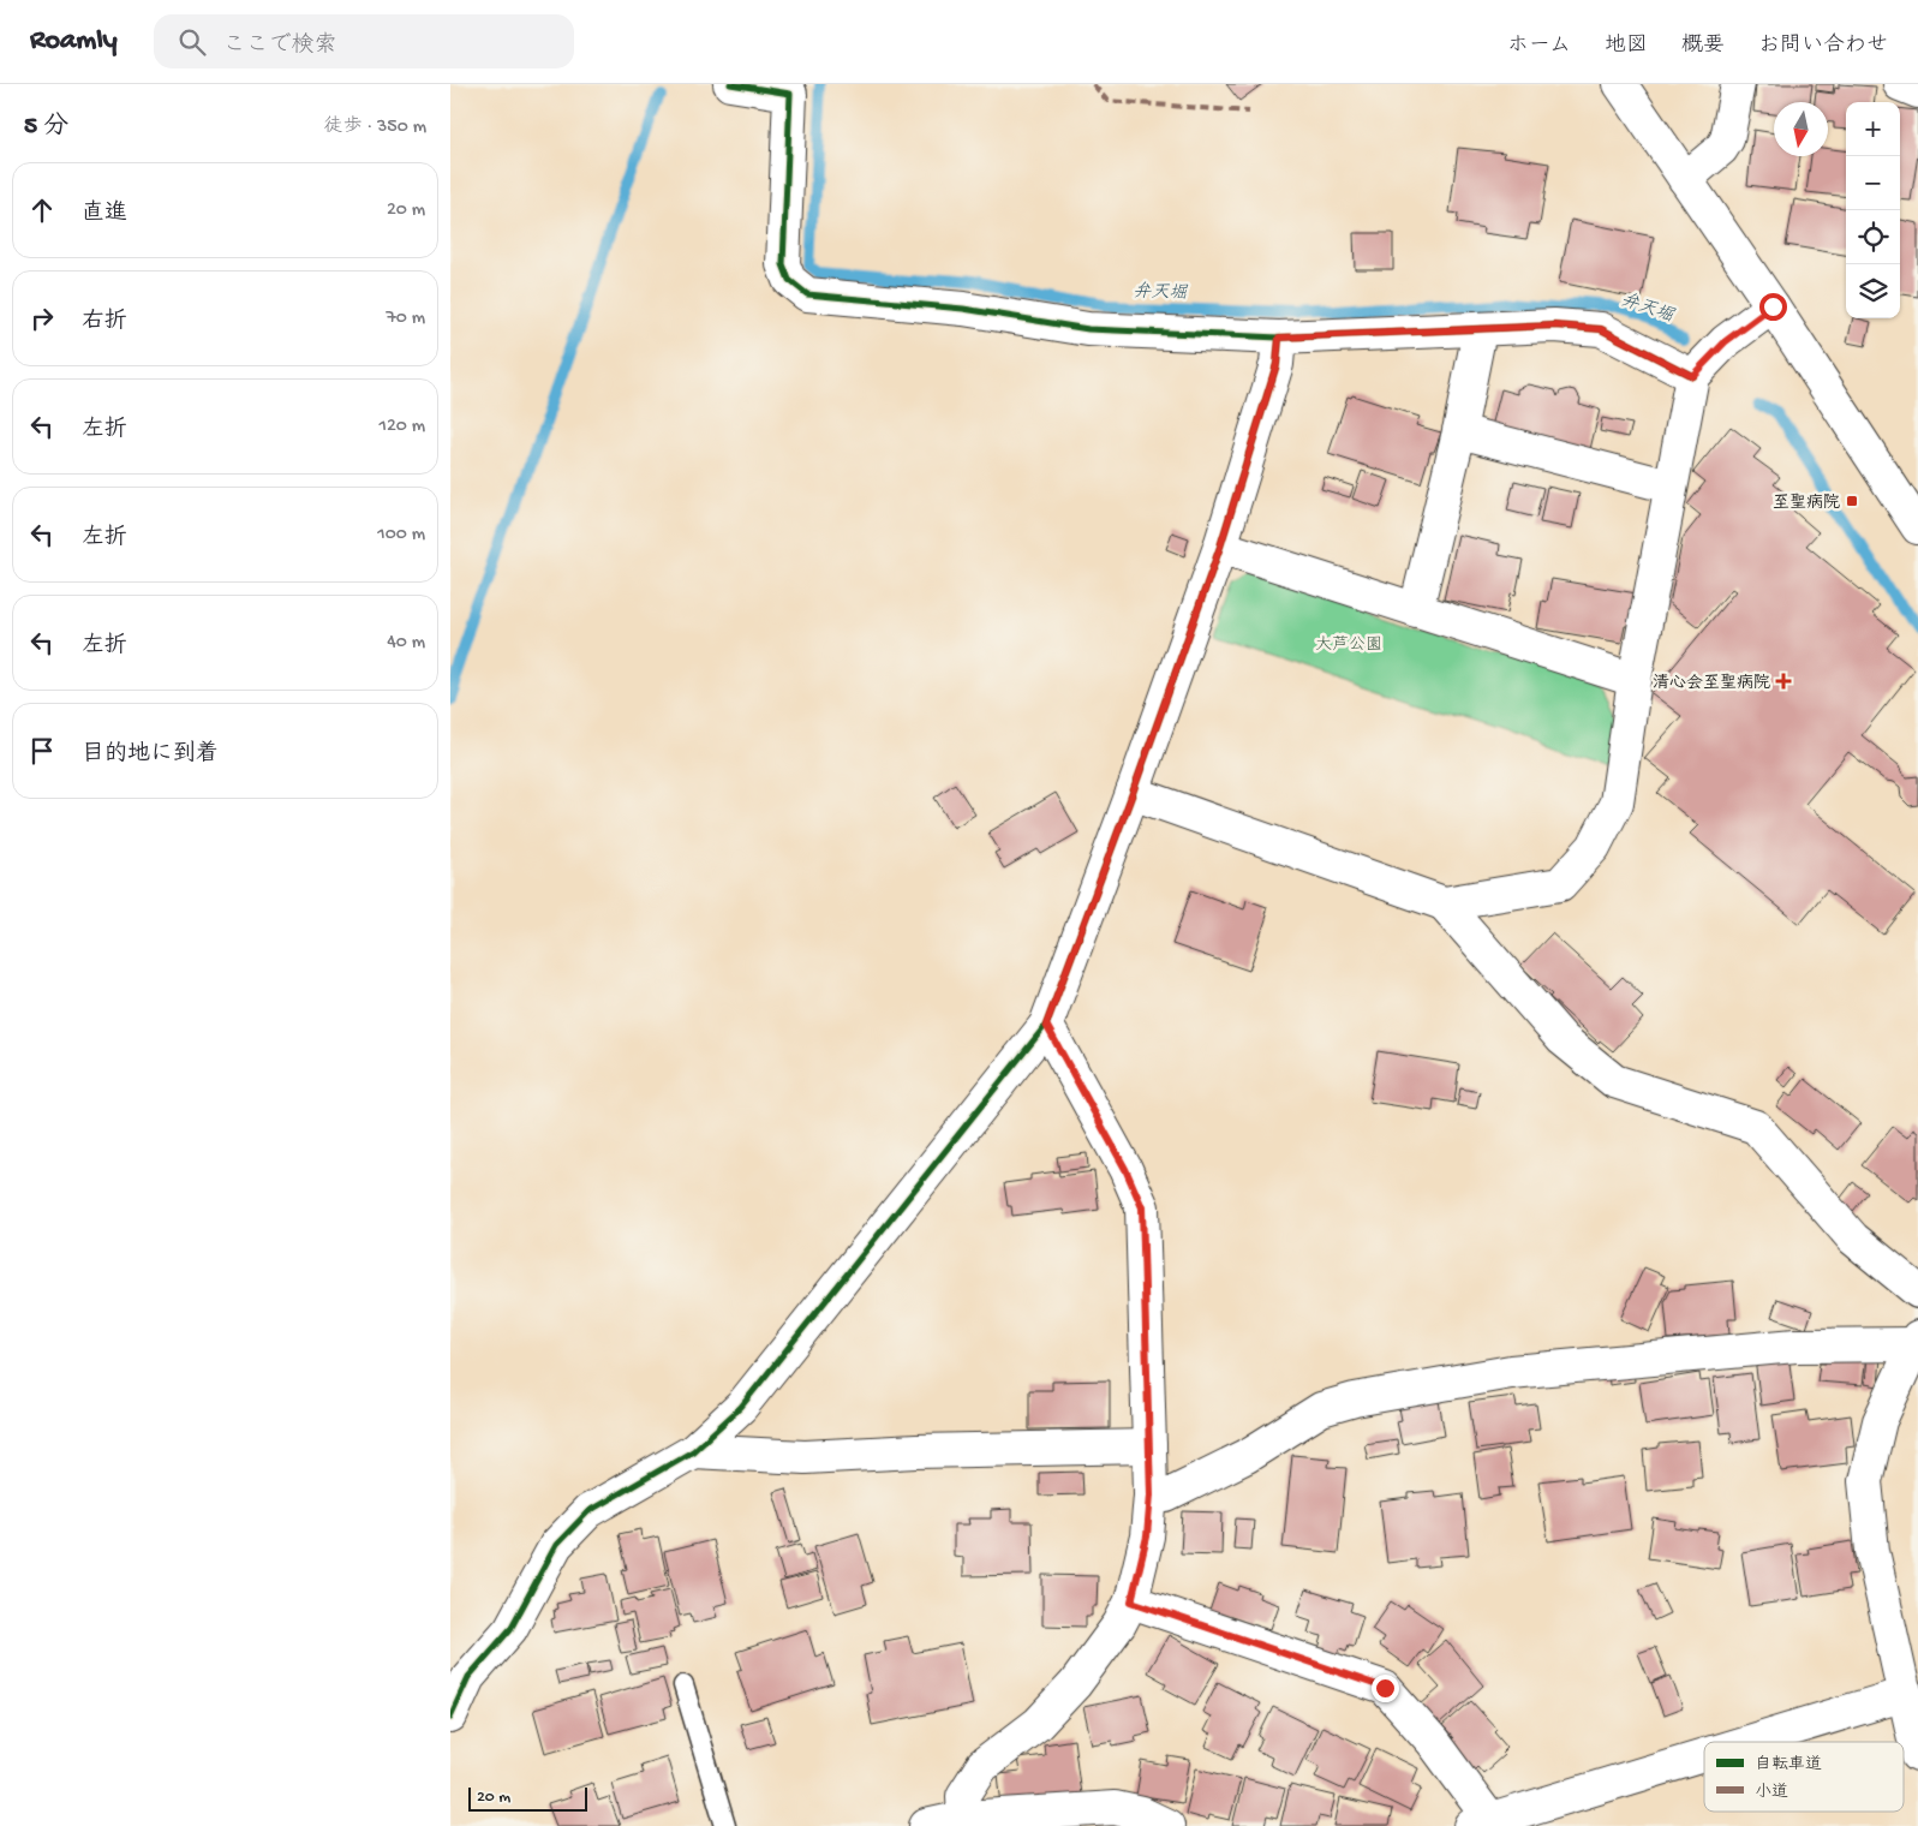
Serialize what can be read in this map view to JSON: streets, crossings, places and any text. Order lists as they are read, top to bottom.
{
  "water": ["弁天堀"],
  "parks": ["大芦公園"],
  "places": {
    "transit": ["至聖病院"],
    "health": ["清心会至聖病院"]
  },
  "legend": ["自転車道", "小道"],
  "scale_bar": "20 m",
  "north": "bottom",
  "page": {
    "header": "Roamly",
    "search": "ここで検索",
    "nav": [
      "ホーム",
      "地図",
      "概要",
      "お問い合わせ"
    ],
    "heading": ["5 分", "徒歩 · 350 m"],
    "map_buttons": ["+", "−"],
    "list": [
      ["直進", "20 m"],
      ["右折", "70 m"],
      ["左折", "120 m"],
      ["左折", "100 m"],
      ["左折", "40 m"],
      "目的地に到着"
    ],
    "scale": "20 m"
  }
}
